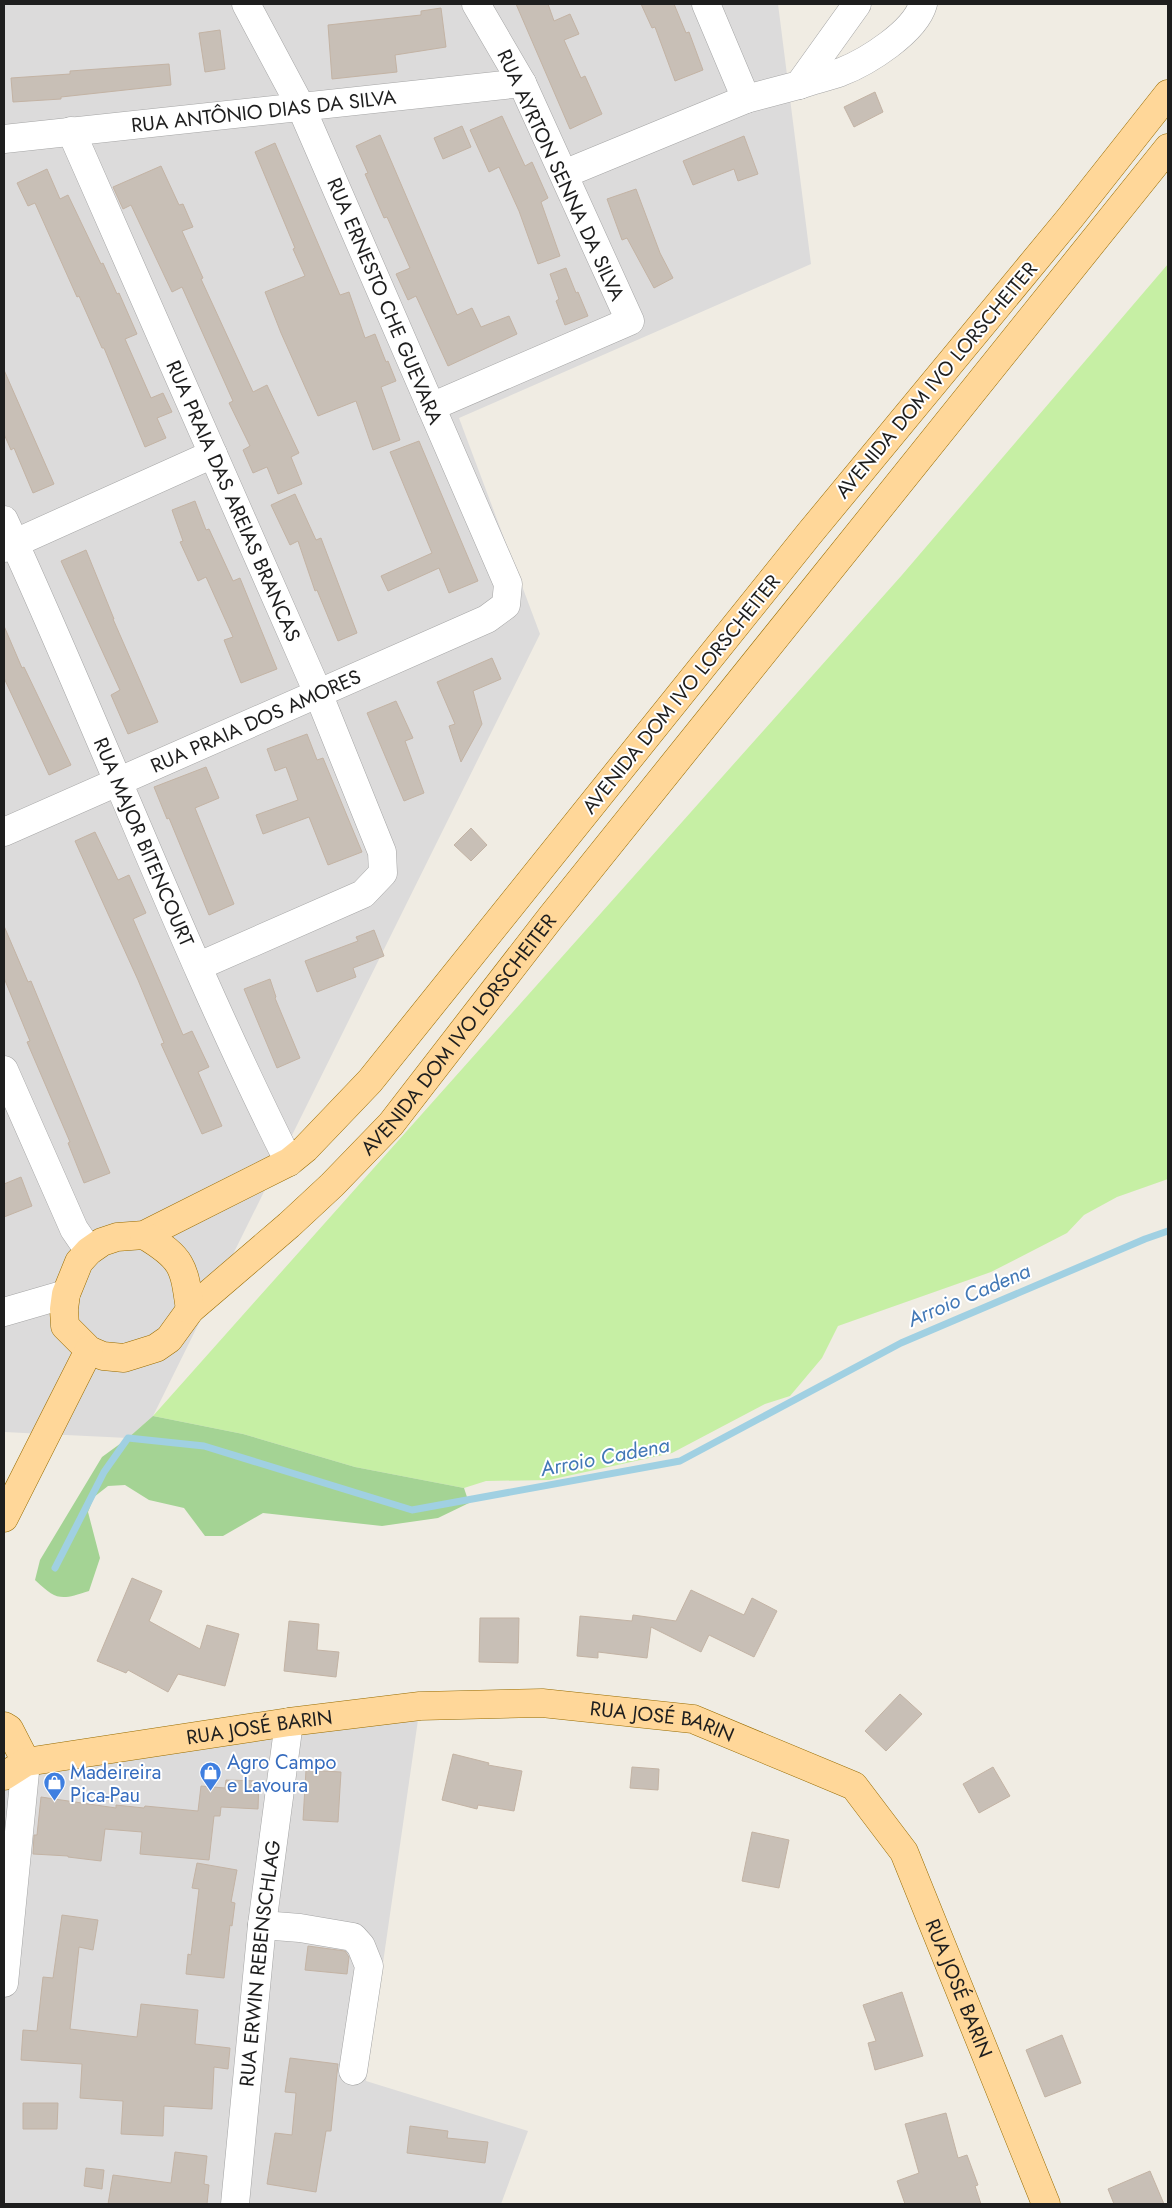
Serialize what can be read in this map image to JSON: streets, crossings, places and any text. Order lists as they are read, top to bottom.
{
  "streets": {
    "main road": ["AVENIDA DOM IVO LORSCHEITER", "RUA JOSÉ BARIN"],
    "street": [
      "RUA ANTÔNIO DIAS DA SILVA",
      "RUA AYRTON SENNA DA SILVA",
      "RUA ERNESTO CHE GUEVARA",
      "RUA PRAIA DAS AREIAS BRANCAS",
      "RUA PRAIA DOS AMORES",
      "RUA MAJOR BITENCOURT",
      "RUA ERWIN REBENSCHLAG"
    ]
  },
  "crossings": [
    ["RUA ANTÔNIO DIAS DA SILVA", "RUA AYRTON SENNA DA SILVA"],
    ["RUA ANTÔNIO DIAS DA SILVA", "RUA ERNESTO CHE GUEVARA"],
    ["RUA ANTÔNIO DIAS DA SILVA", "RUA PRAIA DAS AREIAS BRANCAS"],
    ["RUA AYRTON SENNA DA SILVA", "RUA ERNESTO CHE GUEVARA"],
    ["RUA ERNESTO CHE GUEVARA", "RUA PRAIA DOS AMORES"],
    ["AVENIDA DOM IVO LORSCHEITER", "RUA MAJOR BITENCOURT"],
    ["RUA PRAIA DAS AREIAS BRANCAS", "RUA PRAIA DOS AMORES"],
    ["RUA PRAIA DAS AREIAS BRANCAS", "RUA MAJOR BITENCOURT"],
    ["RUA PRAIA DOS AMORES", "RUA MAJOR BITENCOURT"],
    ["RUA JOSÉ BARIN", "RUA ERWIN REBENSCHLAG"]
  ],
  "water": ["Arroio Cadena"],
  "places": {
    "shop": ["Agro Campo e Lavoura", "Madeireira Pica-Pau"]
  }
}
